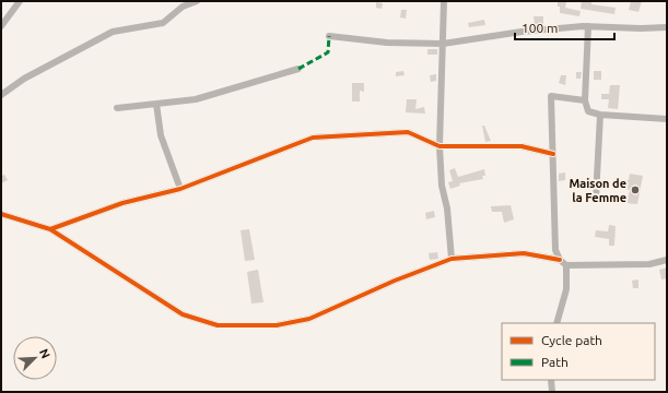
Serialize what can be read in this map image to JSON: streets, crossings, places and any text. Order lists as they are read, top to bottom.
{
  "places": ["Maison de la Femme"],
  "legend": ["Cycle path", "Path"],
  "scale_bar": "100 m",
  "north": "top right"
}
